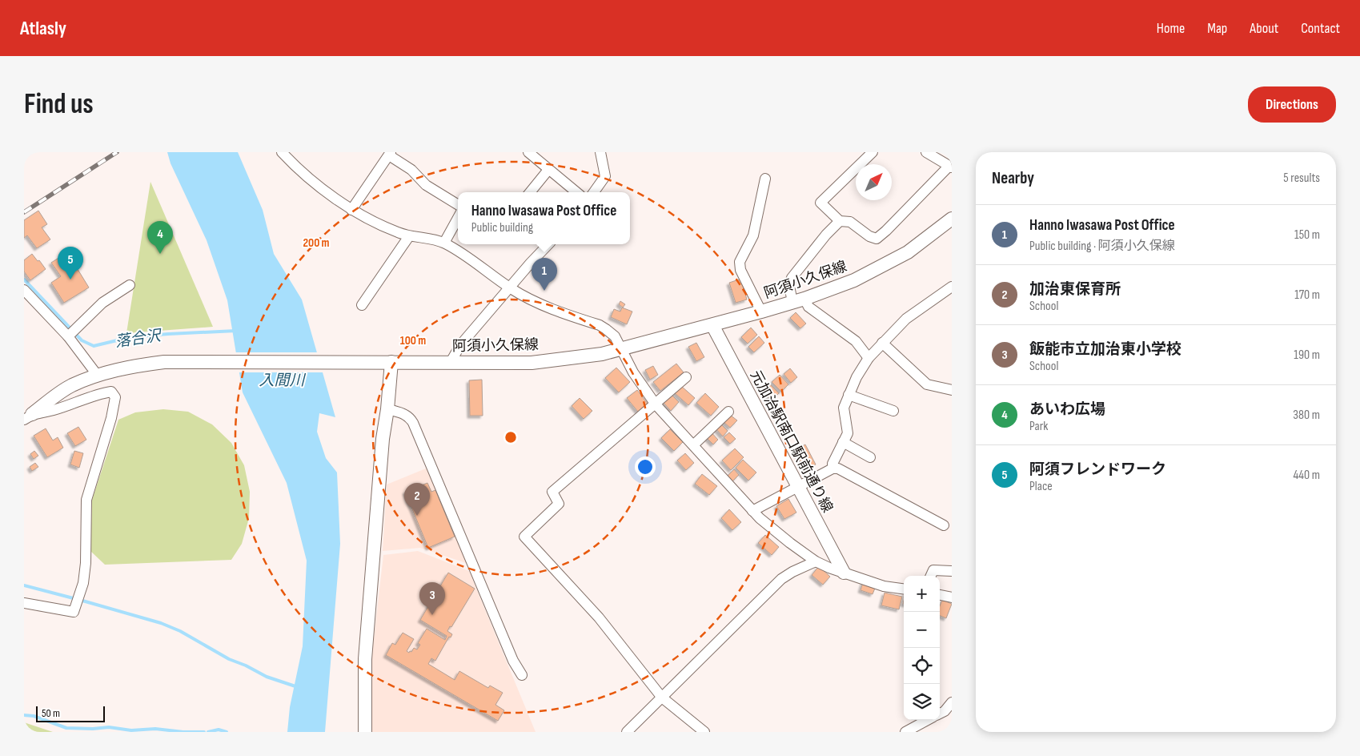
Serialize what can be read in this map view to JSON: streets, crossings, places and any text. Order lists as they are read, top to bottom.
{
  "streets": {
    "street": ["阿須小久保線", "元加治駅南口駅前通り線"]
  },
  "crossings": [
    ["阿須小久保線", "元加治駅南口駅前通り線"]
  ],
  "water": ["落合沢", "入間川"],
  "scale_bar": "50 m",
  "north": "top right",
  "page": {
    "header": "Atlasly",
    "nav": [
      "Home",
      "Map",
      "About",
      "Contact"
    ],
    "buttons": "Directions",
    "title": "Find us",
    "heading": ["Nearby", "5 results"],
    "popup": ["Hanno Iwasawa Post Office", "Public building"],
    "list": [
      {
        "mark": "1",
        "name": "Hanno Iwasawa Post Office",
        "note": "Public building · 阿須小久保線",
        "value": "150 m"
      },
      {
        "mark": "2",
        "name": "加治東保育所",
        "note": "School",
        "value": "170 m"
      },
      {
        "mark": "3",
        "name": "飯能市立加治東小学校",
        "note": "School",
        "value": "190 m"
      },
      {
        "mark": "4",
        "name": "あいわ広場",
        "note": "Park",
        "value": "380 m"
      },
      {
        "mark": "5",
        "name": "阿須フレンドワーク",
        "note": "Place",
        "value": "440 m"
      }
    ],
    "pins": [
      "4",
      "5",
      "1",
      "2",
      "3"
    ],
    "map_buttons": ["+", "−"],
    "scale": "50 m"
  },
  "rings": ["200 m", "100 m"]
}
